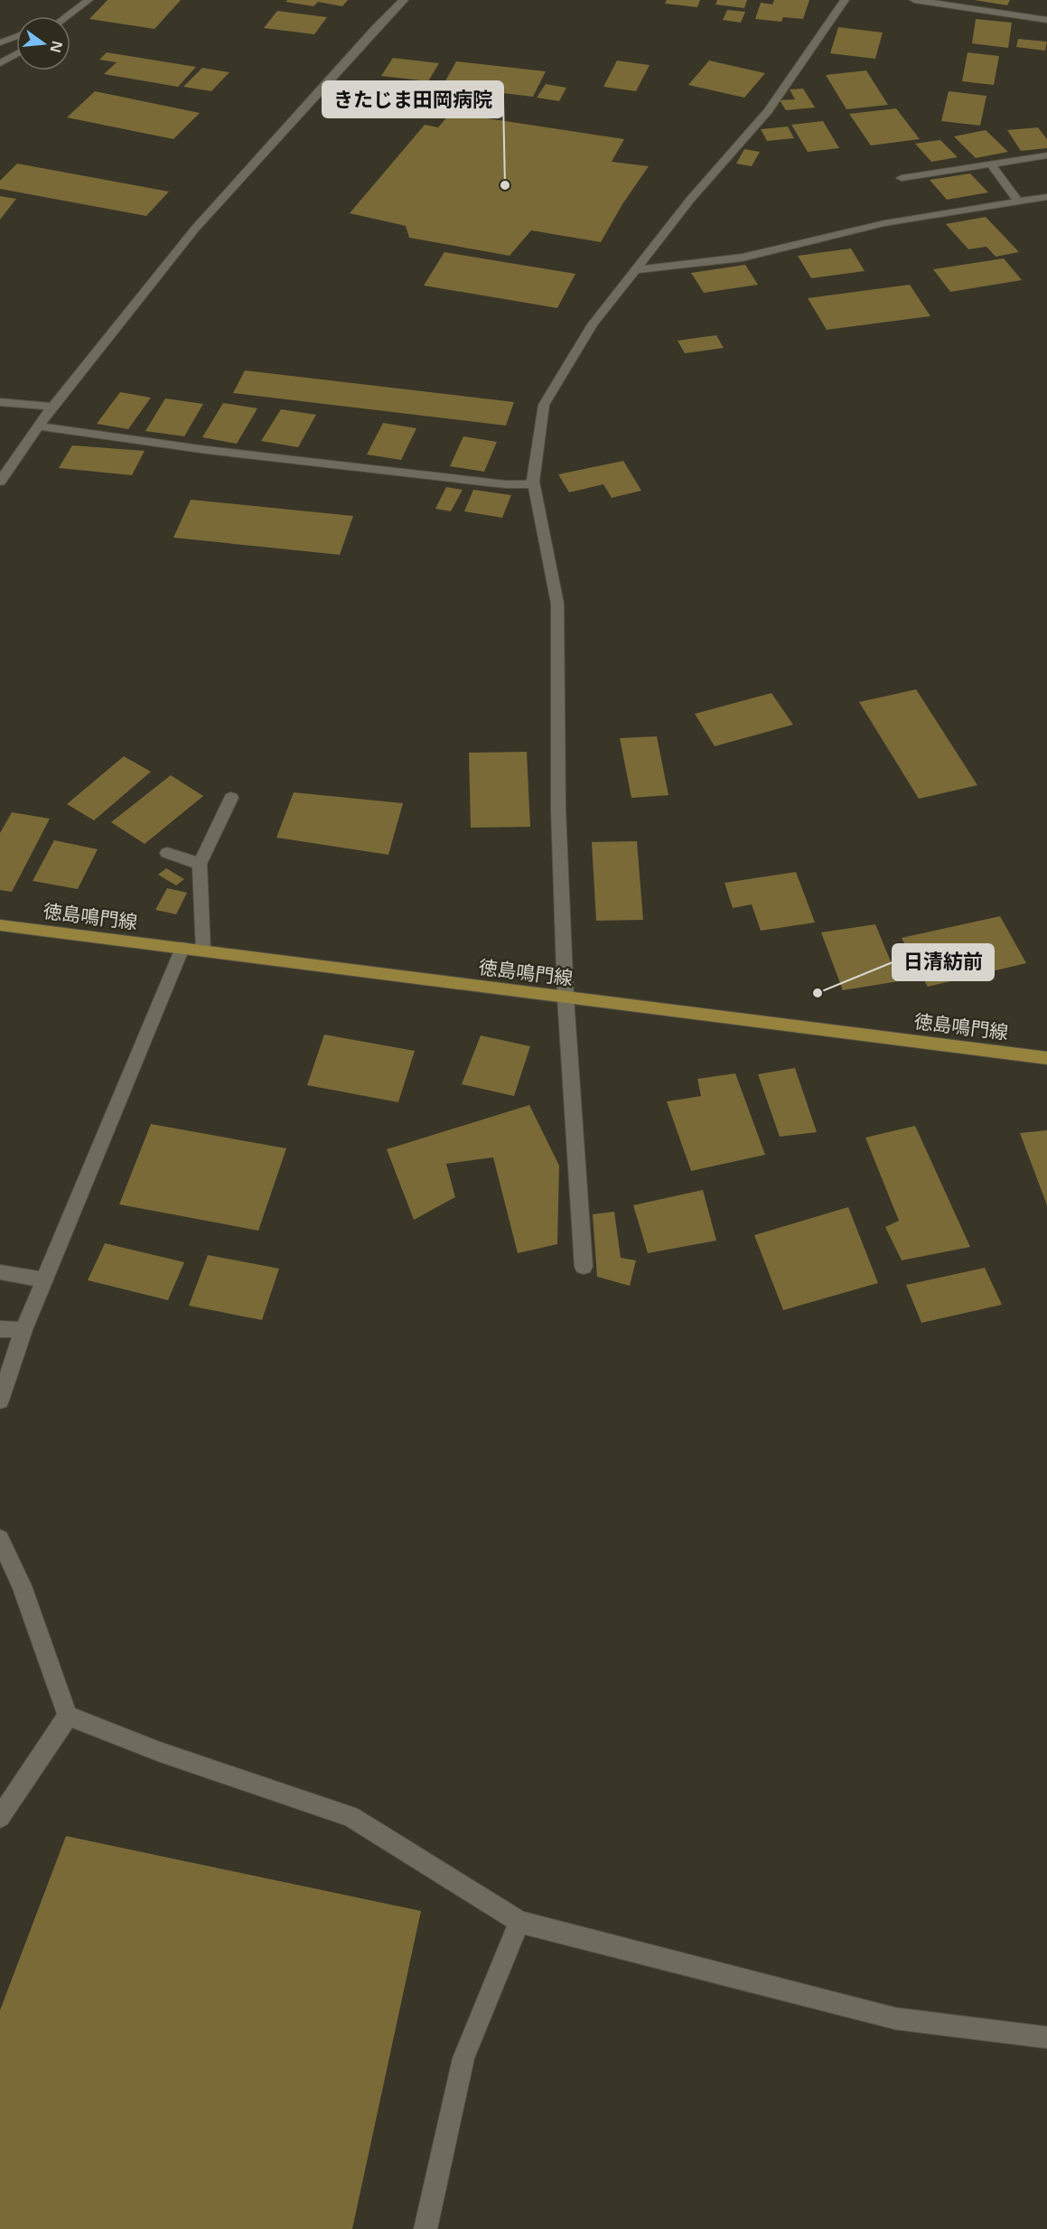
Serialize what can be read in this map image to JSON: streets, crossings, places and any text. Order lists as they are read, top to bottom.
{
  "streets": {
    "main road": ["徳島鳴門線"]
  },
  "places": ["きたじま田岡病院", "日清紡前"],
  "north": "right"
}
